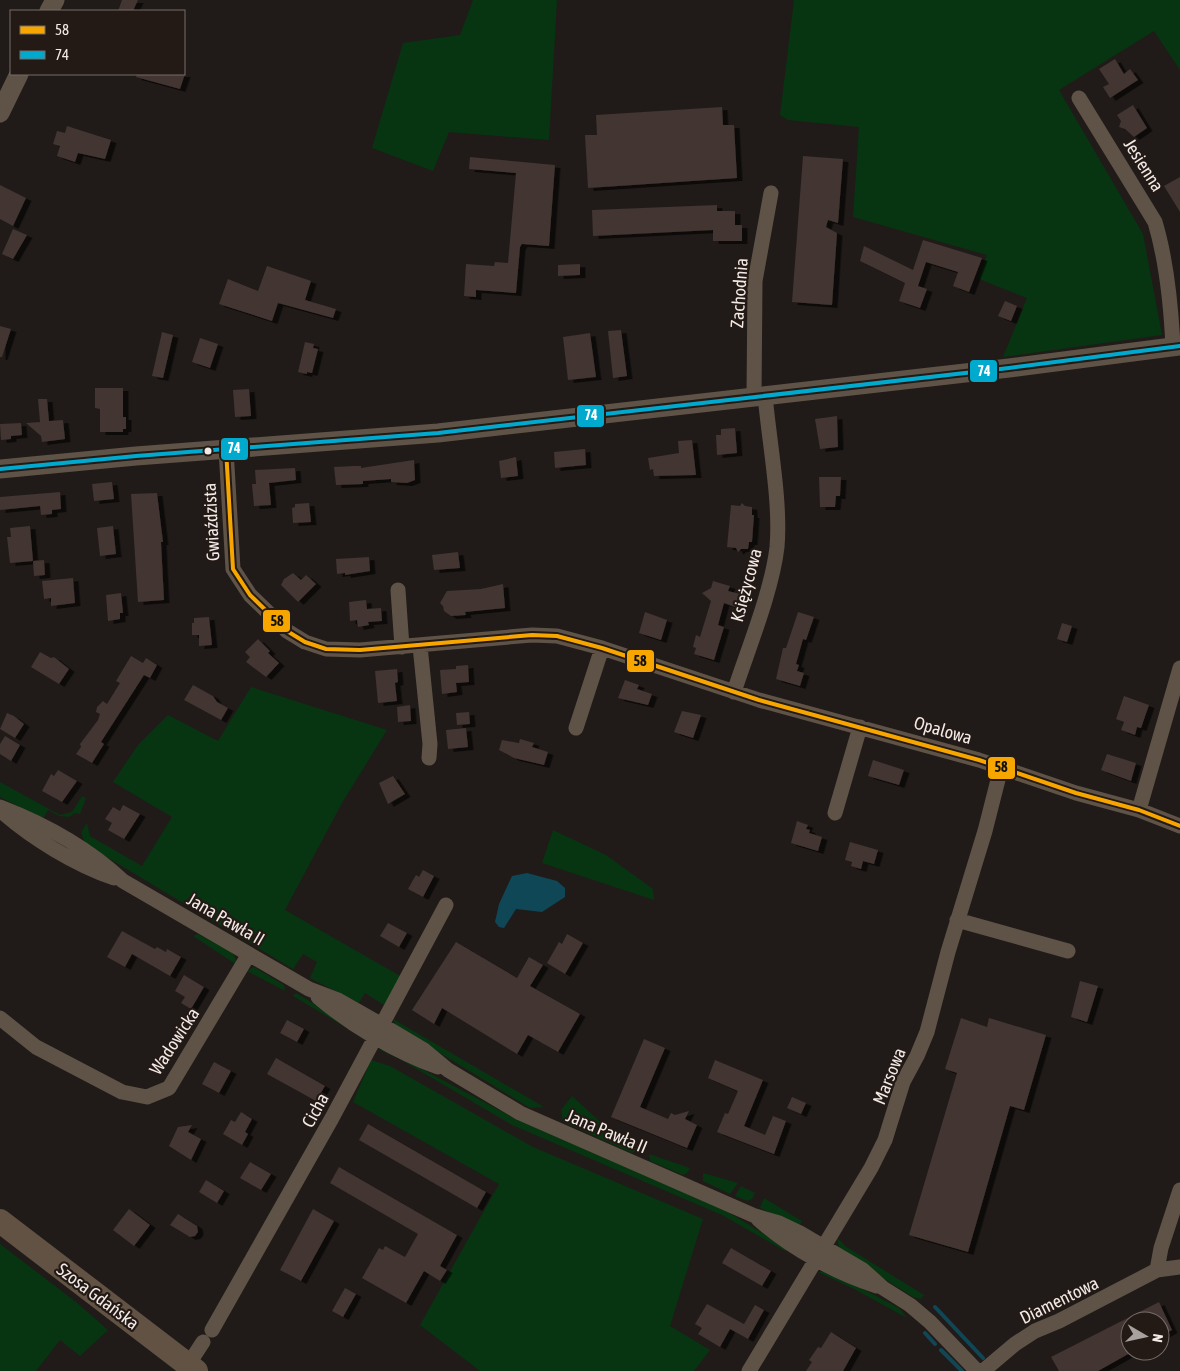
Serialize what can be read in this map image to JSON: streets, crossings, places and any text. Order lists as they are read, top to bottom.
{
  "streets": {
    "main road": ["Szosa Gdańska"],
    "street": [
      "Jesienna",
      "Zachodnia",
      "Gwiaździsta",
      "Księżycowa",
      "Opalowa",
      "Jana Pawła II",
      "Wadowicka",
      "Marsowa",
      "Cicha",
      "Diamentowa"
    ]
  },
  "crossings": [
    ["Zachodnia", "Księżycowa"],
    ["Gwiaździsta", "Księżycowa"],
    ["Gwiaździsta", "Opalowa"],
    ["Księżycowa", "Opalowa"],
    ["Opalowa", "Marsowa"],
    ["Jana Pawła II", "Wadowicka"],
    ["Jana Pawła II", "Marsowa"],
    ["Jana Pawła II", "Cicha"],
    ["Cicha", "Szosa Gdańska"]
  ],
  "lines": ["transit line 74", "transit line 58"],
  "legend": ["58", "74"],
  "north": "right"
}
